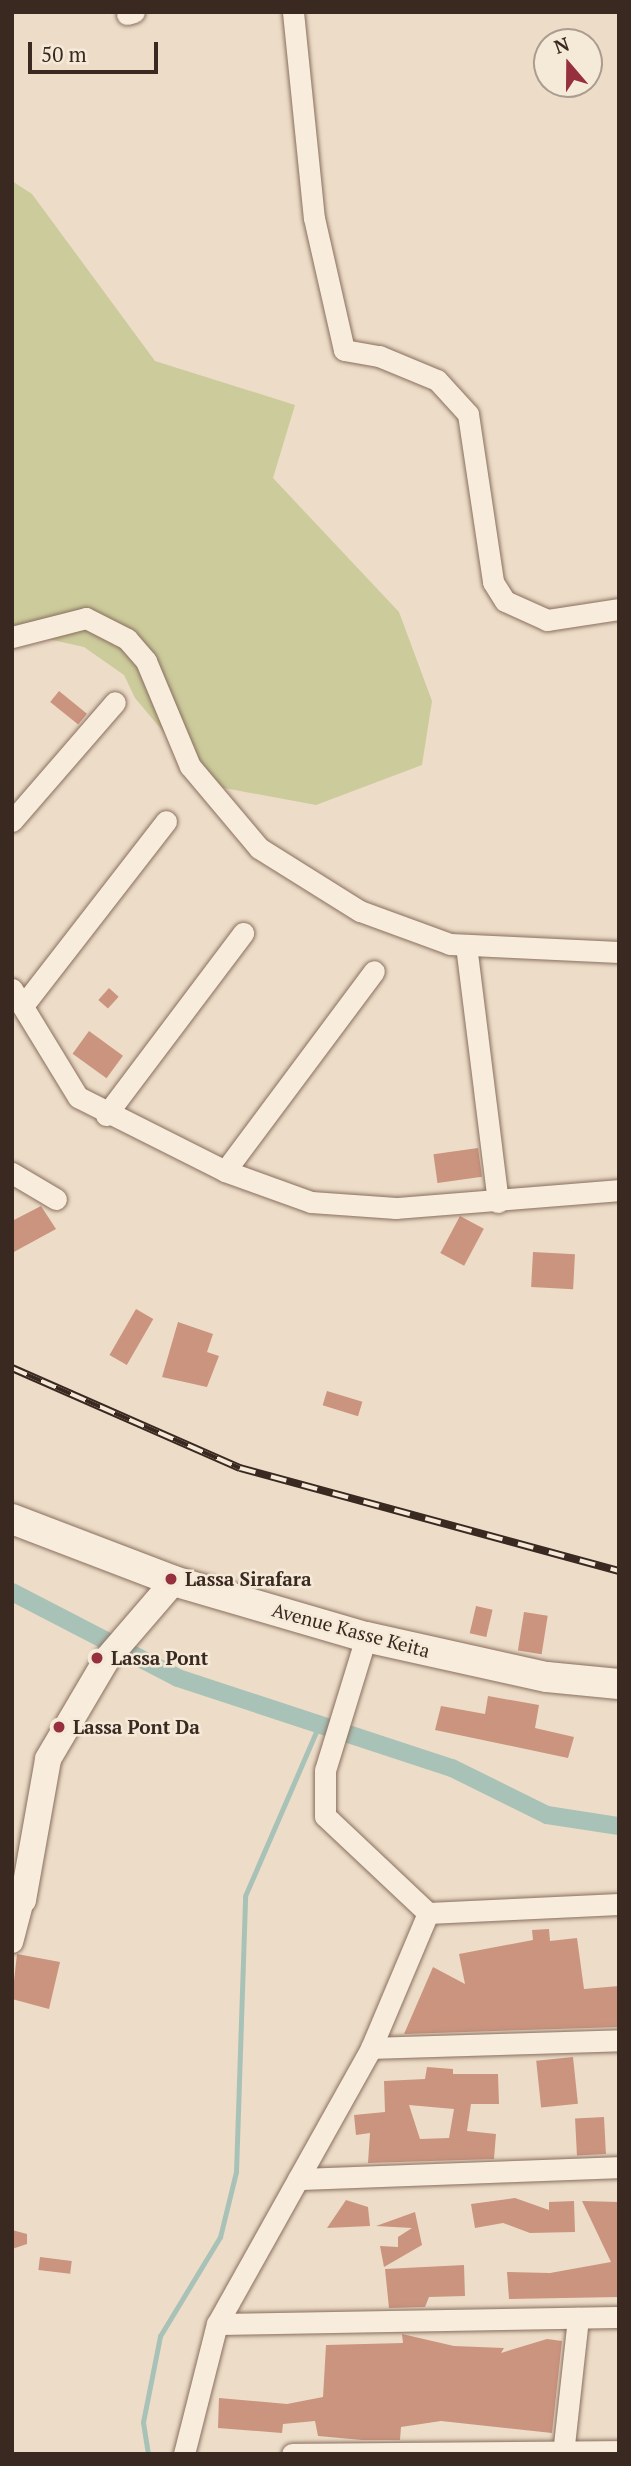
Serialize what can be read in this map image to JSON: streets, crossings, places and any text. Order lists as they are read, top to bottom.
{
  "streets": {
    "main road": ["Avenue Kasse Keita"]
  },
  "places": ["Lassa Sirafara", "Lassa Pont", "Lassa Pont Da"],
  "scale_bar": "50 m",
  "north": "top"
}
